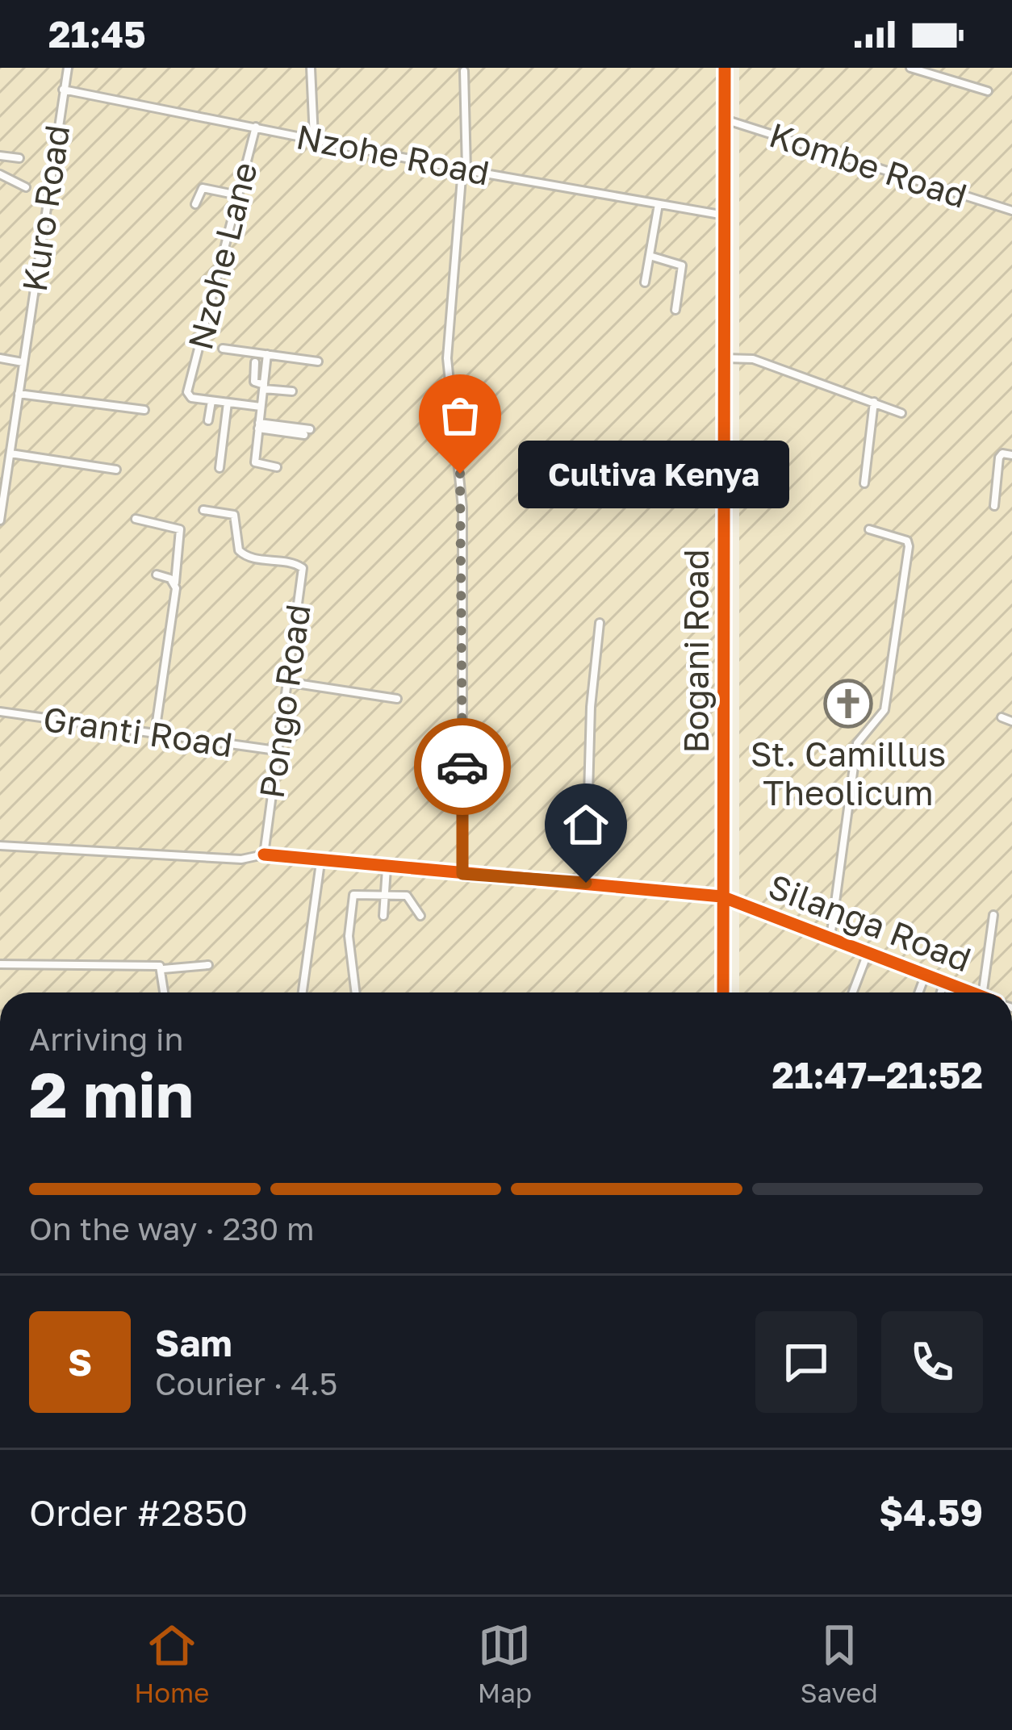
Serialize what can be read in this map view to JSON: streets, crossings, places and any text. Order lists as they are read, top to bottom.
{
  "streets": {
    "street": [
      "Nzohe Road",
      "Kombe Road",
      "Kuro Road",
      "Nzohe Lane",
      "Bogani Road",
      "Pongo Road",
      "Granti Road",
      "Silanga Road"
    ]
  },
  "crossings": [
    ["Nzohe Road", "Kuro Road"],
    ["Nzohe Road", "Nzohe Lane"],
    ["Nzohe Road", "Bogani Road"],
    ["Kombe Road", "Bogani Road"],
    ["Bogani Road", "Silanga Road"],
    ["Pongo Road", "Granti Road"],
    ["Pongo Road", "Silanga Road"]
  ],
  "places": {
    "other": ["Cultiva Kenya"],
    "church": ["St. Camillus Theolicum"]
  },
  "page": {
    "status": "21:45",
    "bubble": "Cultiva Kenya",
    "heading": ["2 min", "Arriving in", "21:47–21:52"],
    "panel": [
      "Sam",
      "Courier · 4.5",
      "Order #2850",
      "$4.59"
    ],
    "bar": "On the way · 230 m",
    "round": "S",
    "tabs": ["Home", "Map", "Saved"]
  }
}
